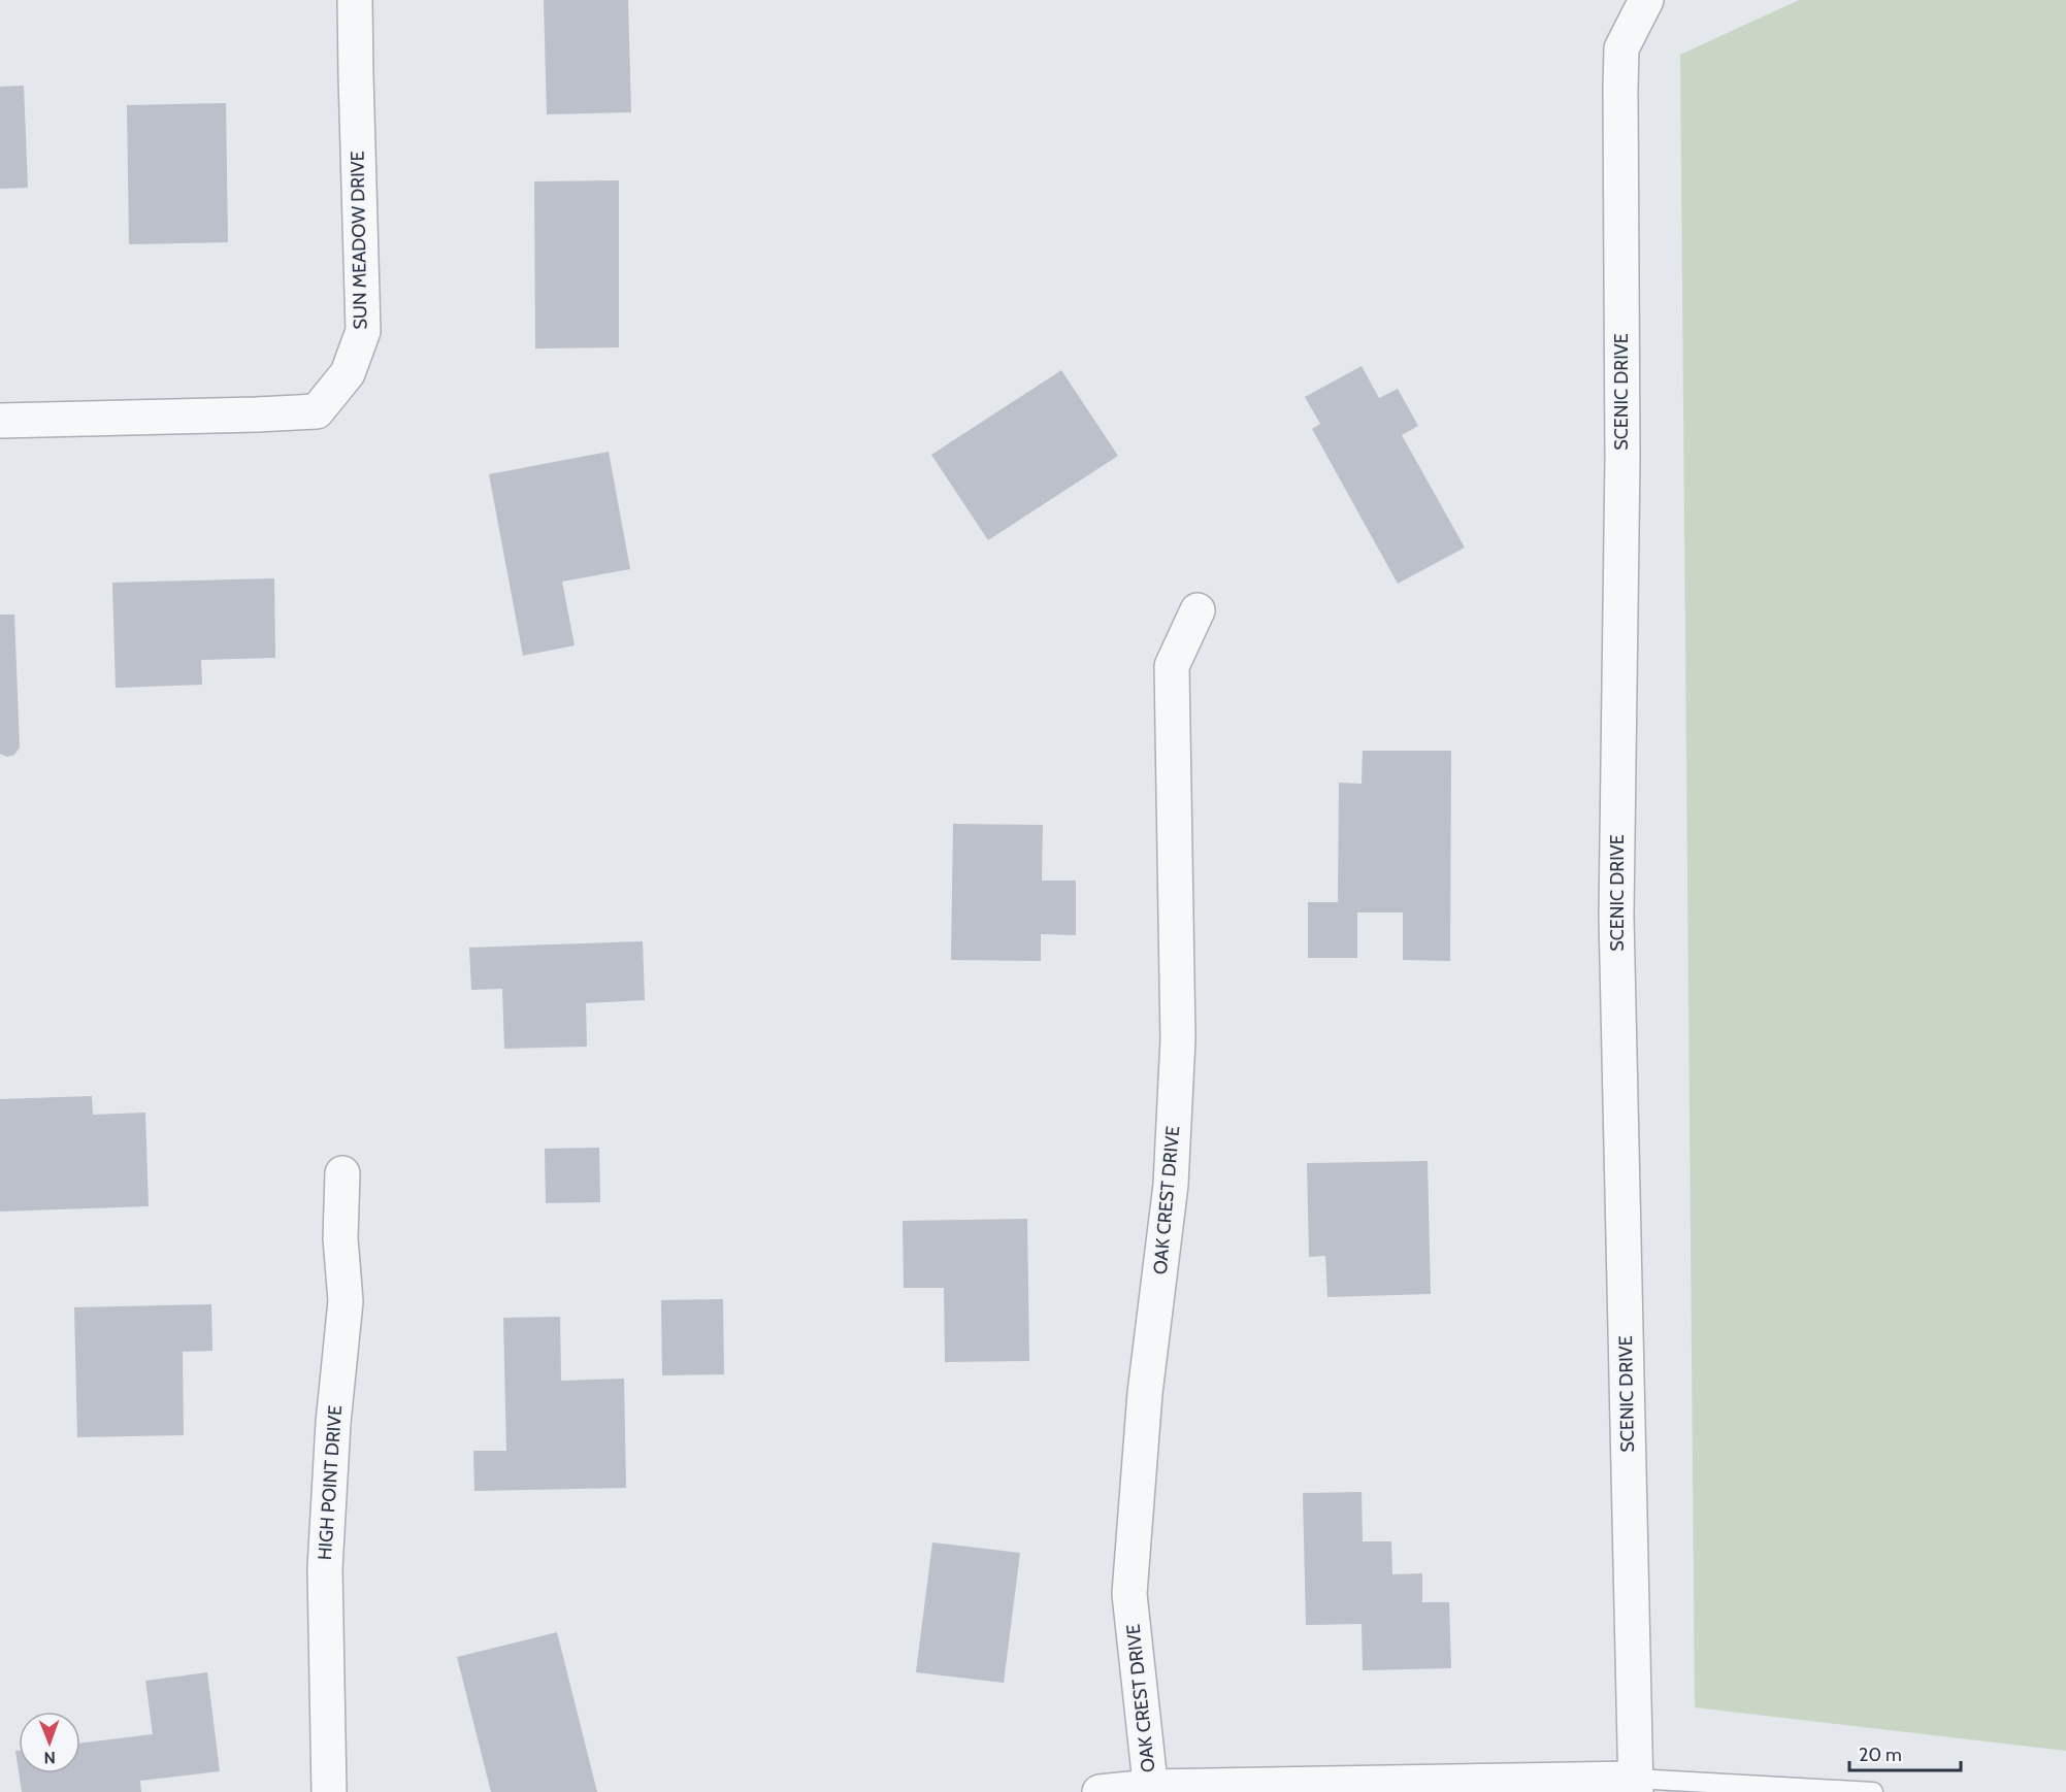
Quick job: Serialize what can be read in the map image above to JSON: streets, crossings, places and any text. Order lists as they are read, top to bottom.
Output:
{
  "streets": {
    "street": [
      "SUN MEADOW DRIVE",
      "SCENIC DRIVE",
      "OAK CREST DRIVE",
      "HIGH POINT DRIVE"
    ]
  },
  "scale_bar": "20 m",
  "north": "bottom"
}
